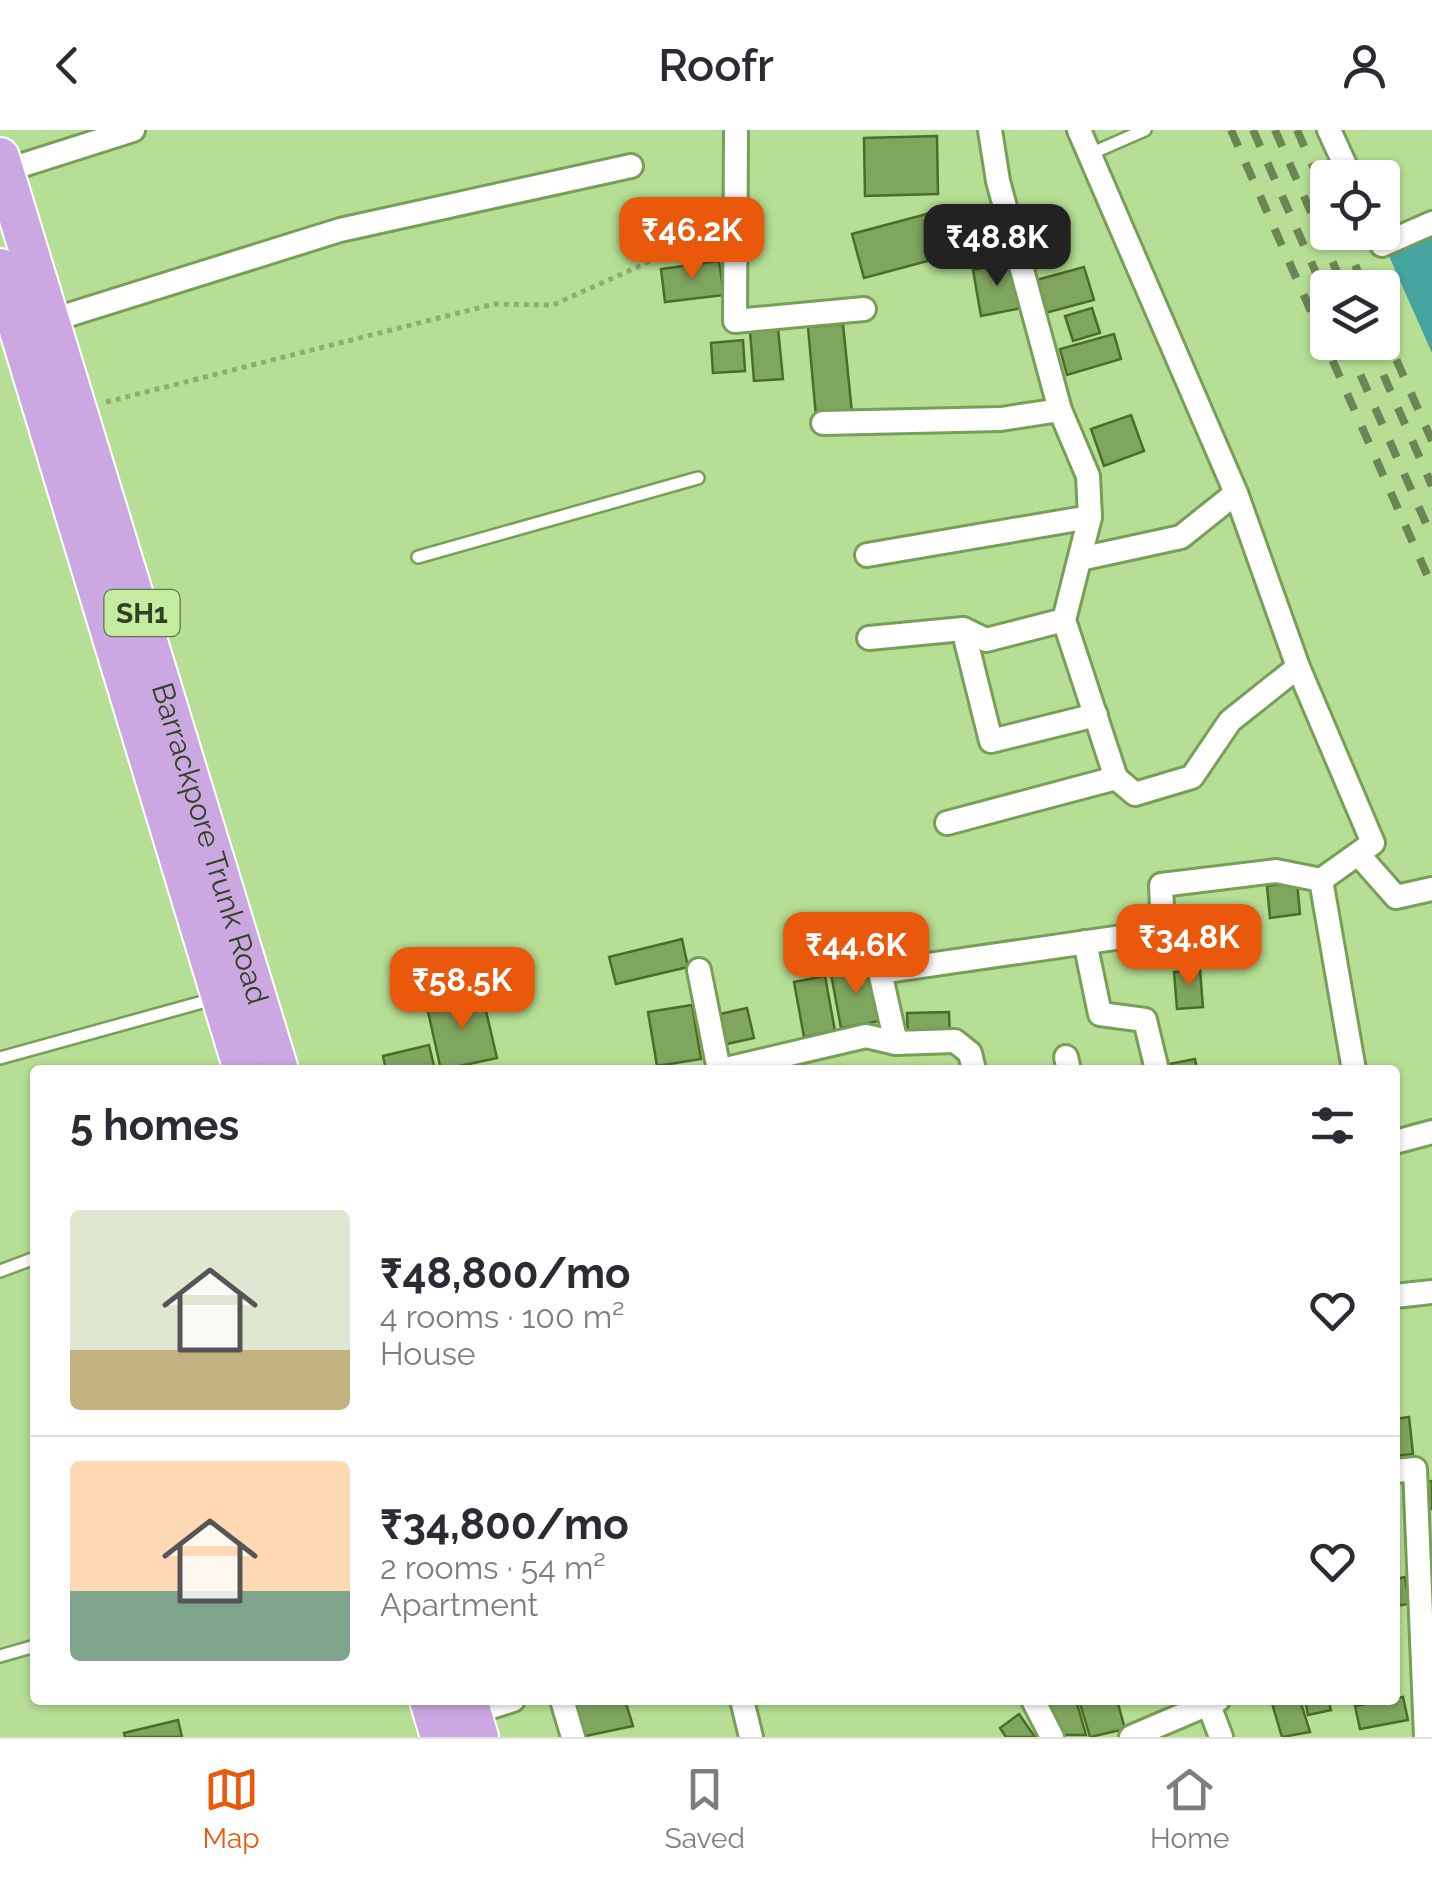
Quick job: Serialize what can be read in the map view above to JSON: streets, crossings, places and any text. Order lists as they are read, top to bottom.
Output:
{
  "streets": {
    "main road": ["SH1", "Barrackpore Trunk Road"]
  },
  "page": {
    "header": "Roofr",
    "price": [
      "₹46.2K",
      "₹48.8K",
      "₹34.8K",
      "₹44.6K",
      "₹58.5K"
    ],
    "heading": "5 homes",
    "list": [
      {
        "name": "₹48,800/mo",
        "note": "4 rooms · 100 m² · House"
      },
      {
        "name": "₹34,800/mo",
        "note": "2 rooms · 54 m² · Apartment"
      }
    ],
    "tabs": ["Map", "Saved", "Home"]
  }
}
